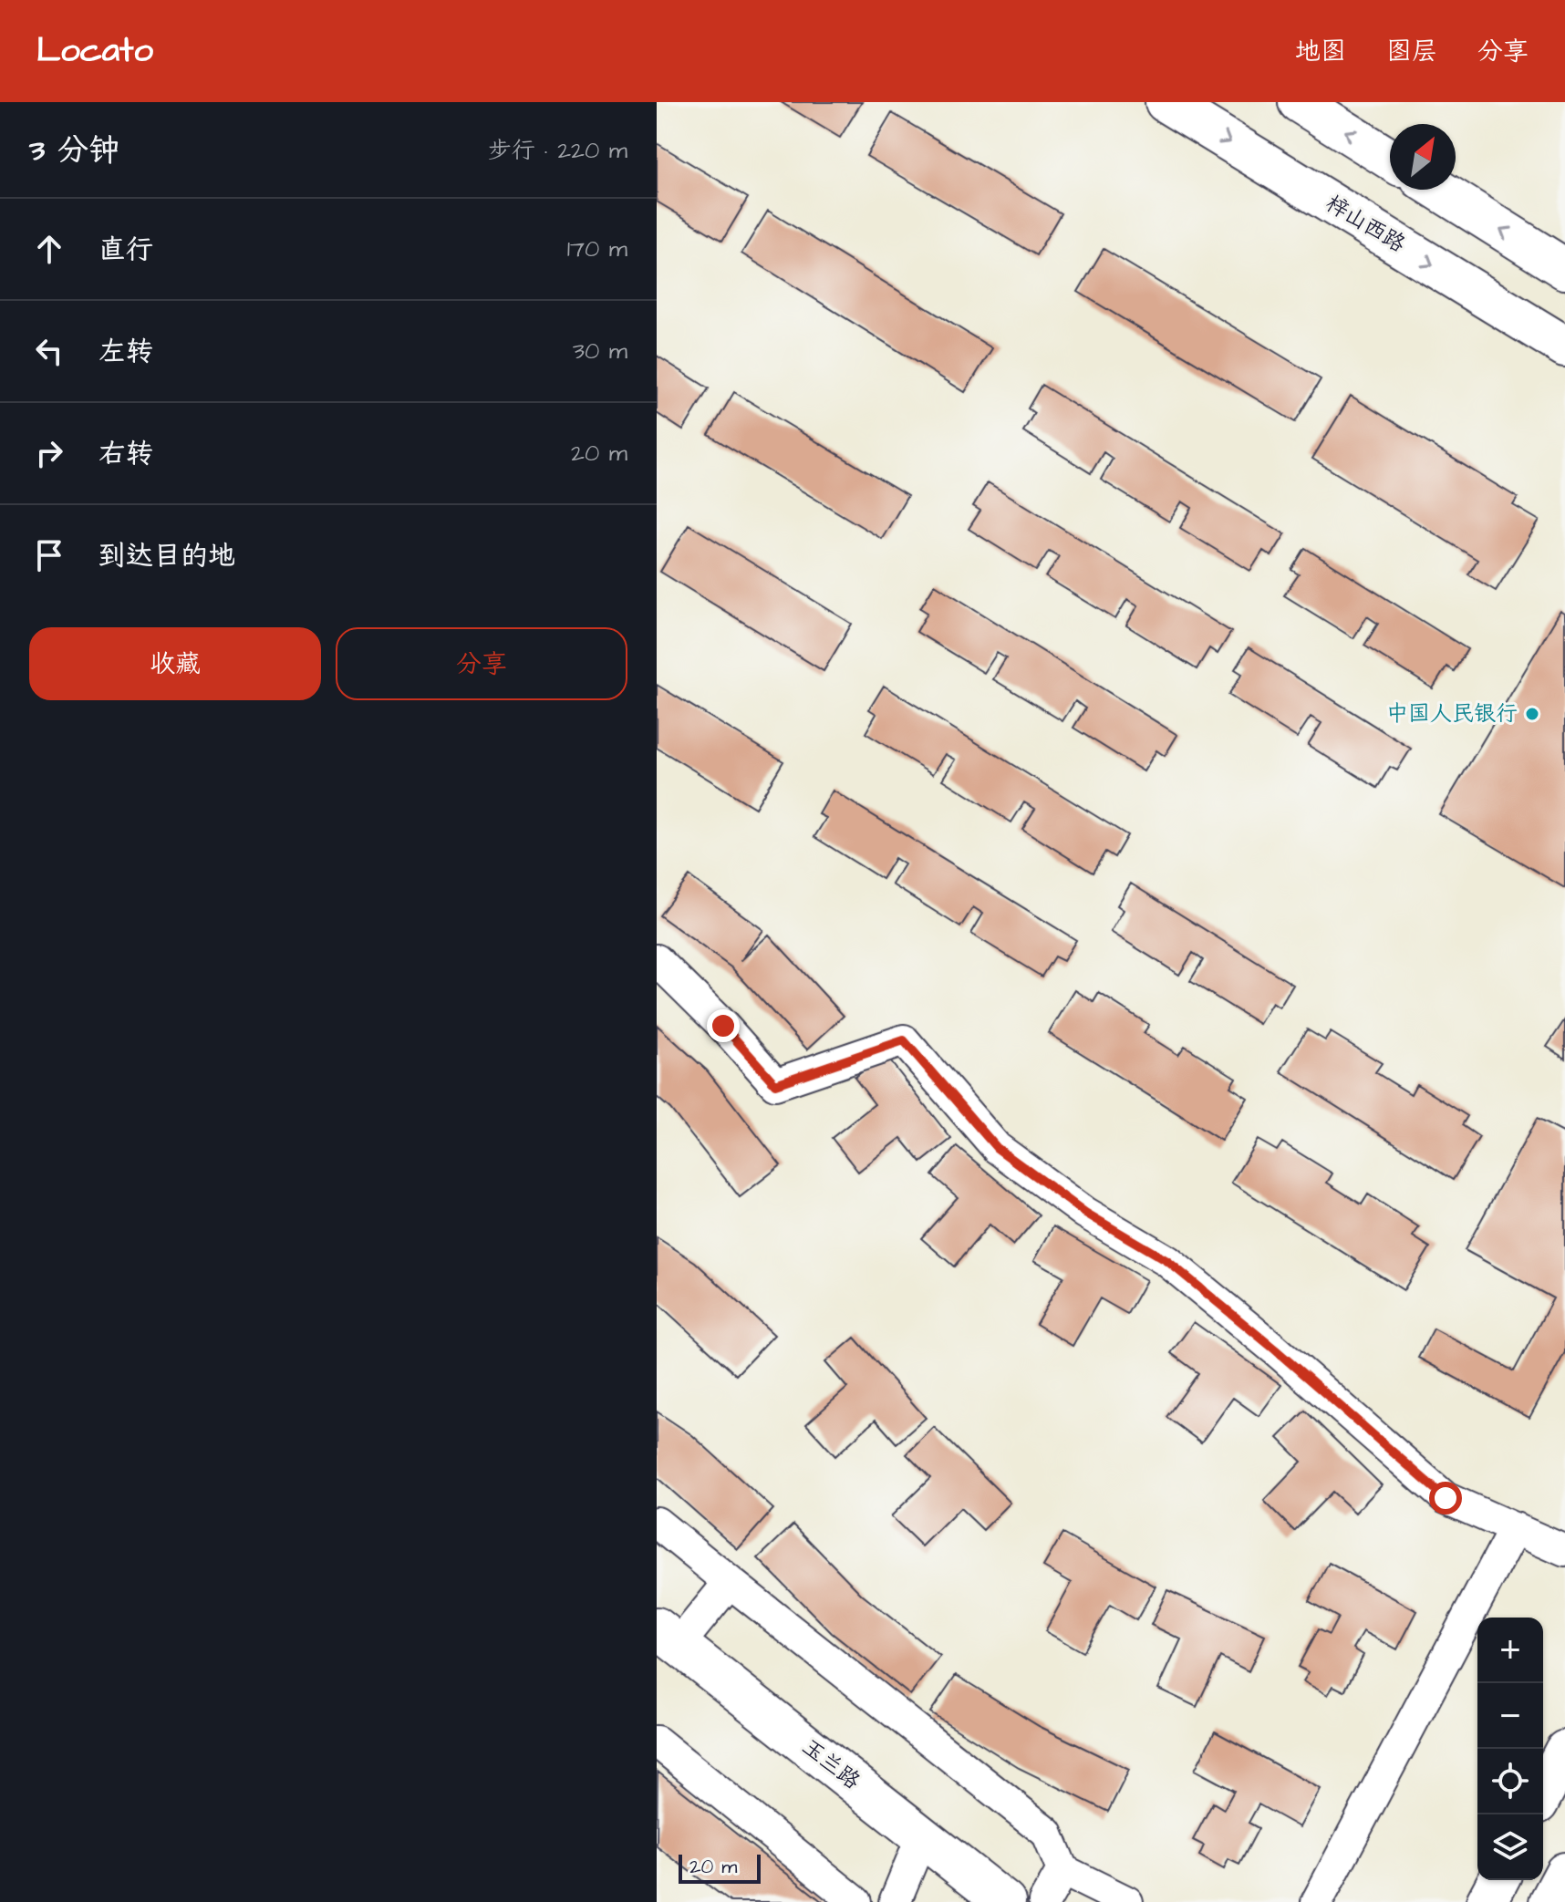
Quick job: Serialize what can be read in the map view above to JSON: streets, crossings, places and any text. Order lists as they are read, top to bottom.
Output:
{
  "streets": {
    "street": ["梓山西路", "玉兰路"]
  },
  "places": ["中国人民银行"],
  "scale_bar": "20 m",
  "north": "top right",
  "page": {
    "header": "Locato",
    "nav": ["地图", "图层", "分享"],
    "heading": ["3 分钟", "步行 · 220 m"],
    "list": [
      ["直行", "170 m"],
      ["左转", "30 m"],
      ["右转", "20 m"],
      "到达目的地"
    ],
    "buttons": ["收藏", "分享"],
    "map_buttons": ["+", "−"],
    "scale": "20 m"
  }
}
